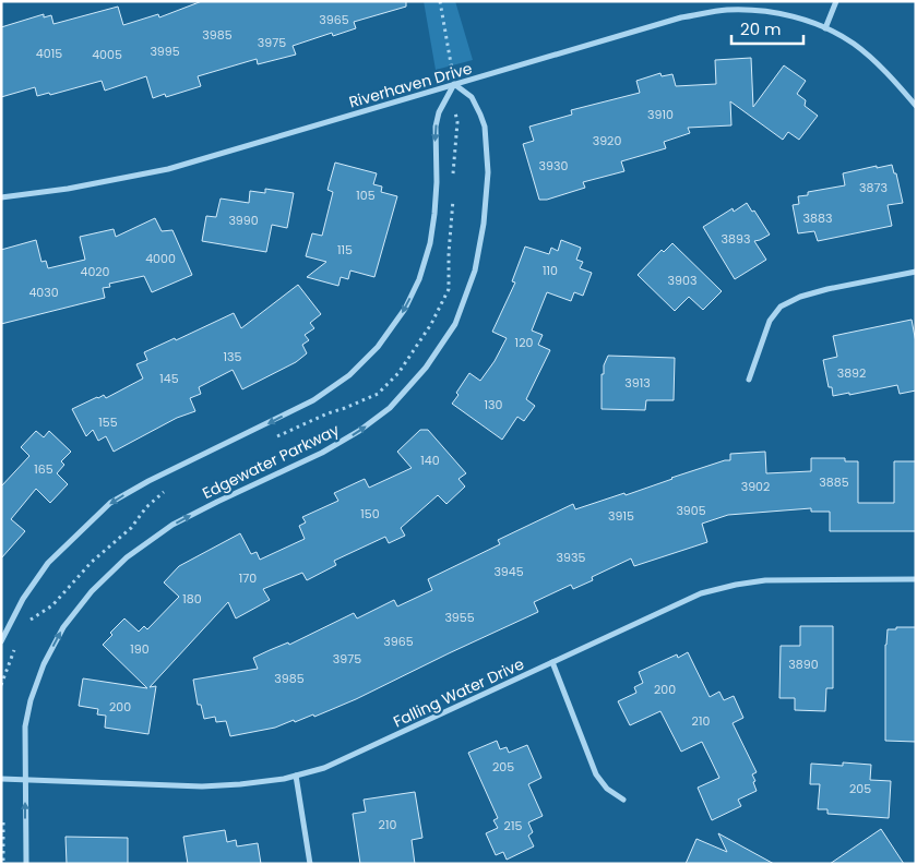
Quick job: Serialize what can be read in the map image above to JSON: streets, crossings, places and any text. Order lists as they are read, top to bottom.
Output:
{
  "streets": {
    "street": ["Riverhaven Drive", "Edgewater Parkway", "Falling Water Drive"]
  },
  "crossings": [
    ["Riverhaven Drive", "Edgewater Parkway"],
    ["Edgewater Parkway", "Falling Water Drive"]
  ],
  "one_way": ["Edgewater Parkway"],
  "house_numbers": [
    "3965",
    "3985",
    "3975",
    "3995",
    "4015",
    "4005",
    "3910",
    "3920",
    "3930",
    "3873",
    "105",
    "3883",
    "3990",
    "3893",
    "115",
    "4000",
    "110",
    "4020",
    "3903",
    "4030",
    "120",
    "135",
    "3892",
    "145",
    "3913",
    "130",
    "155",
    "140",
    "165",
    "3885",
    "3902",
    "3905",
    "150",
    "3915",
    "3935",
    "3945",
    "170",
    "180",
    "3955",
    "3965",
    "190",
    "3975",
    "3890",
    "3985",
    "200",
    "200",
    "210",
    "205",
    "205",
    "210",
    "215"
  ],
  "scale_bar": "20 m"
}
